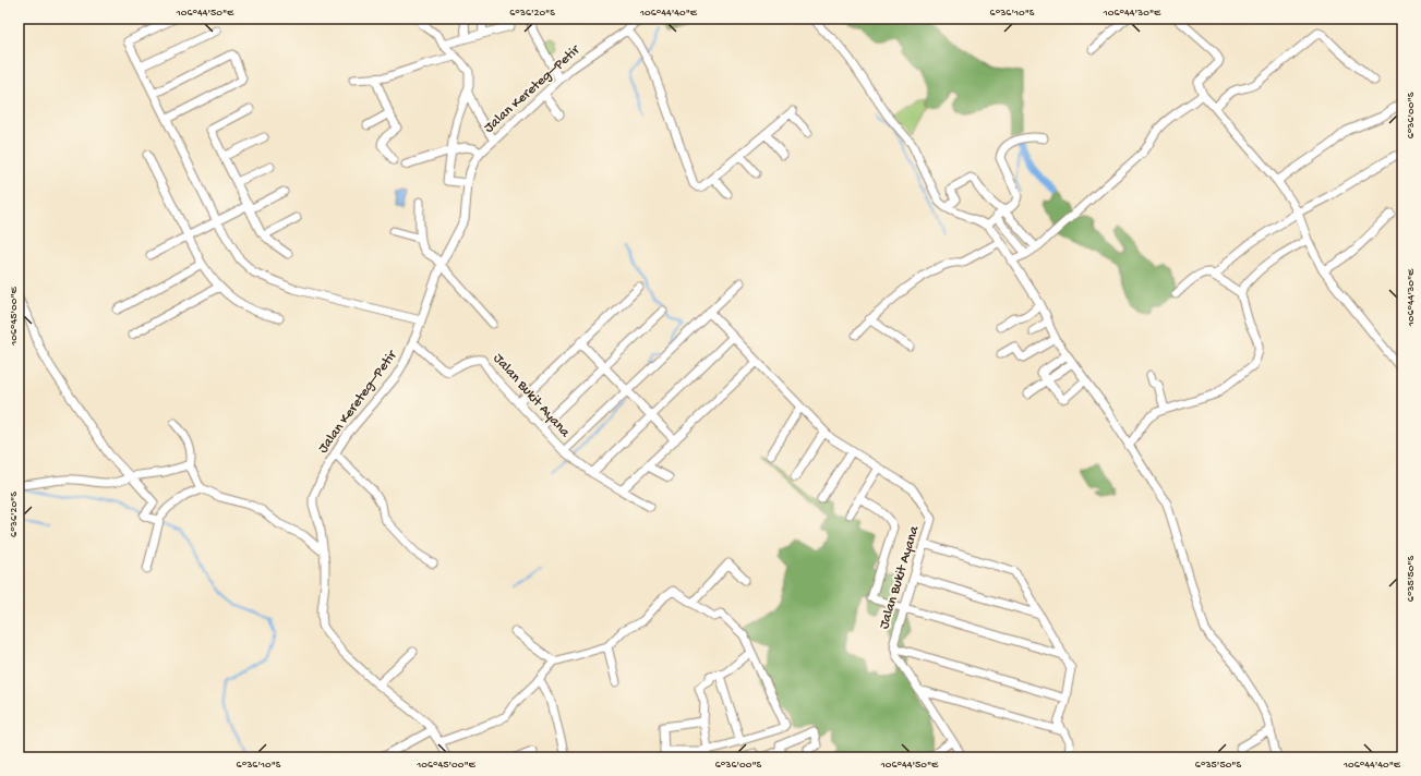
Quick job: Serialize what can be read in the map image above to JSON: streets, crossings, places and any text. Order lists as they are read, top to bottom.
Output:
{
  "streets": {
    "street": ["Jalan Kereteg–Petir", "Jalan Bukit Ayana"]
  },
  "crossings": [
    ["Jalan Kereteg–Petir", "Jalan Bukit Ayana"]
  ],
  "coordinates": [
    "106°44'50\"E",
    "6°36'20\"S",
    "106°44'40\"E",
    "6°36'10\"S",
    "106°44'30\"E",
    "6°36'00\"S",
    "106°45'00\"E",
    "6°35'50\"S"
  ]
}
